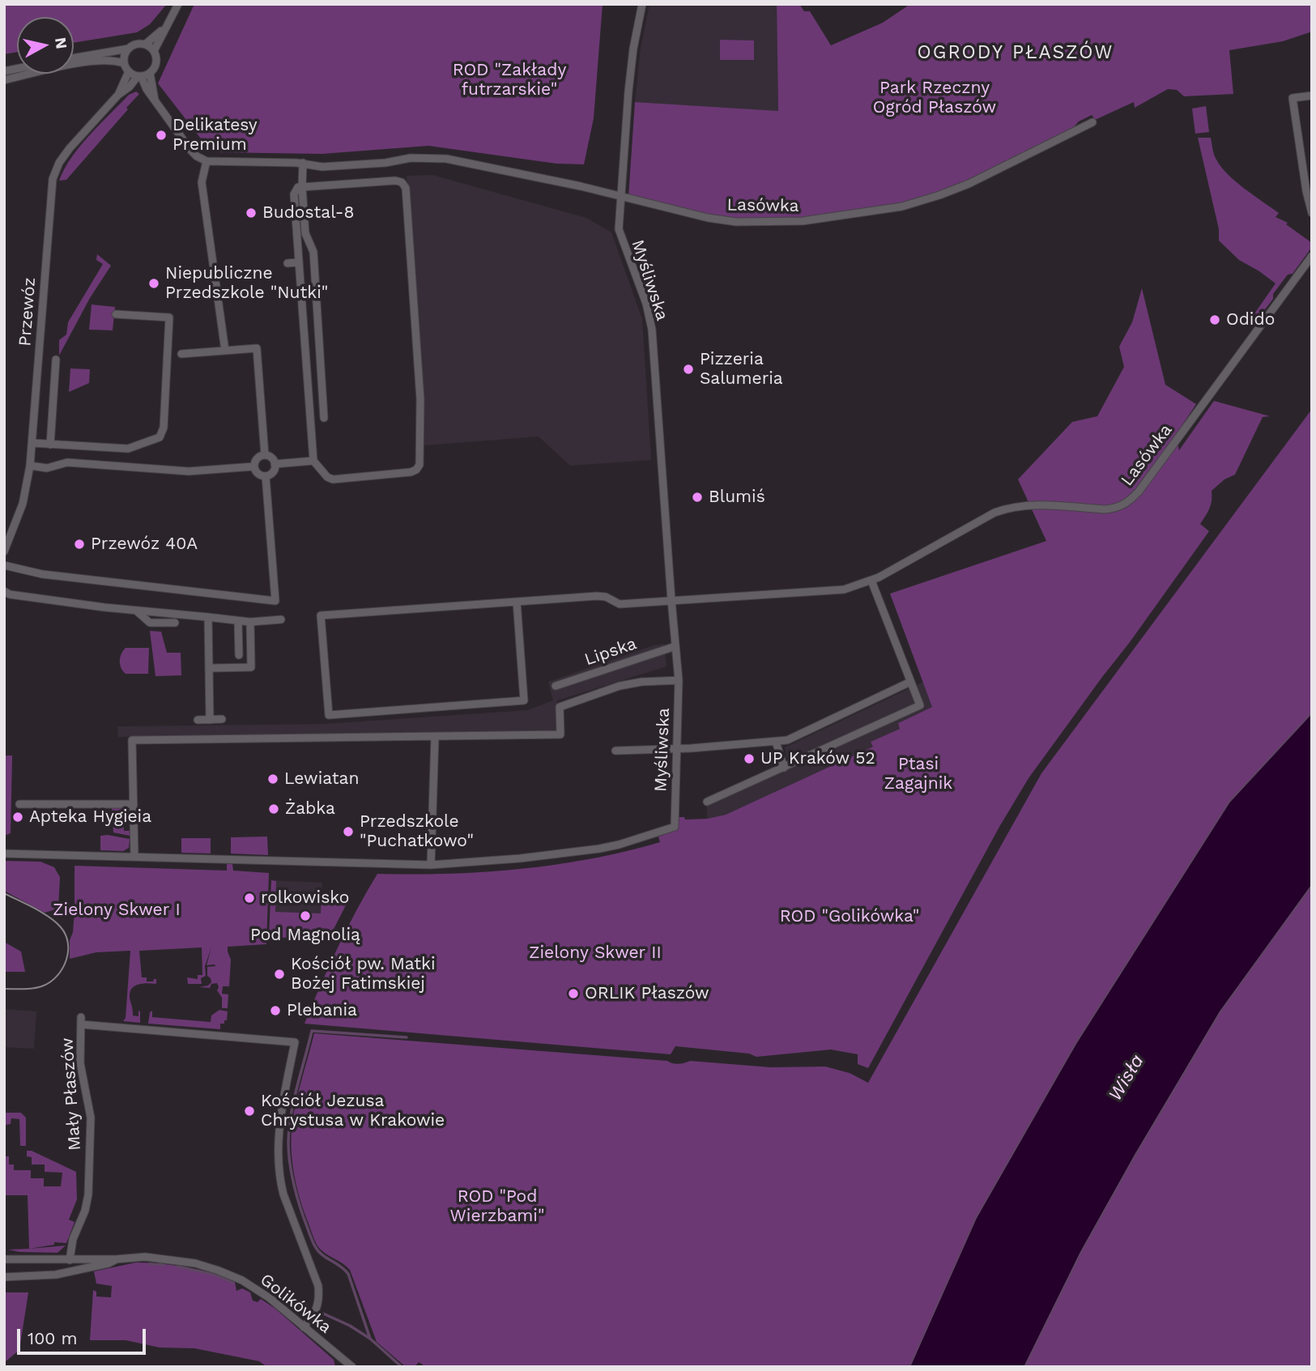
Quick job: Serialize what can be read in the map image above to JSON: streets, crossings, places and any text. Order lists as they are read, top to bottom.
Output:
{
  "streets": {
    "street": [
      "Lasówka",
      "Myśliwska",
      "Przewóz",
      "Lipska",
      "Mały Płaszów",
      "Golikówka"
    ]
  },
  "crossings": [
    ["Lasówka", "Myśliwska"],
    ["Myśliwska", "Lipska"],
    ["Mały Płaszów", "Golikówka"]
  ],
  "districts": ["OGRODY PŁASZÓW"],
  "water": ["Wisła"],
  "parks": [
    "ROD \"Zakłady futrzarskie\"",
    "Park Rzeczny Ogród Płaszów",
    "Ptasi Zagajnik",
    "Zielony Skwer I",
    "ROD \"Golikówka\"",
    "Zielony Skwer II",
    "ROD \"Pod Wierzbami\""
  ],
  "places": [
    "Delikatesy Premium",
    "Budostal-8",
    "Niepubliczne Przedszkole \"Nutki\"",
    "Odido",
    "Pizzeria Salumeria",
    "Blumiś",
    "Przewóz 40A",
    "UP Kraków 52",
    "Lewiatan",
    "Żabka",
    "Apteka Hygieia",
    "Przedszkole \"Puchatkowo\"",
    "rolkowisko",
    "Pod Magnolią",
    "Kościół pw. Matki Bożej Fatimskiej",
    "ORLIK Płaszów",
    "Plebania",
    "Kościół Jezusa Chrystusa w Krakowie"
  ],
  "scale_bar": "100 m",
  "north": "right"
}
